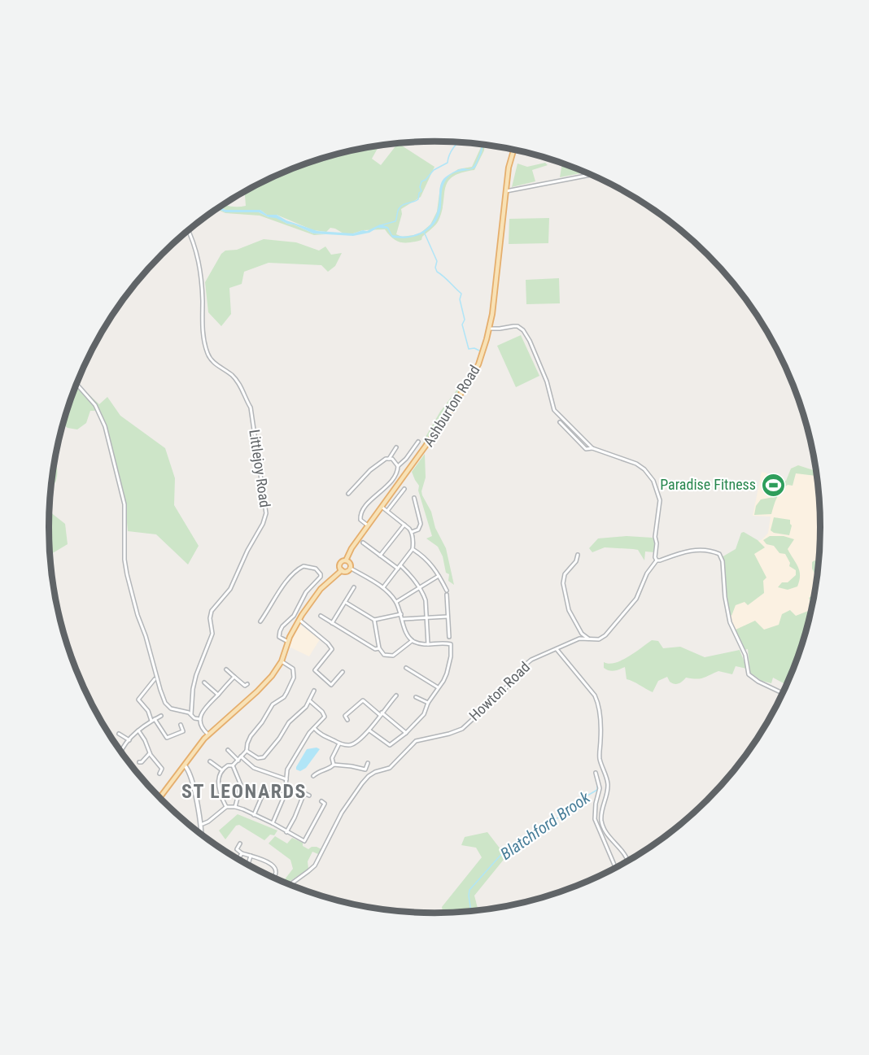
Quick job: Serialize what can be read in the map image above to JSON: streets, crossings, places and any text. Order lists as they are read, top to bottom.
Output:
{
  "streets": {
    "main road": ["Ashburton Road"],
    "street": ["Littlejoy Road", "Howton Road"]
  },
  "districts": ["ST LEONARDS"],
  "water": ["Blatchford Brook"],
  "places": {
    "sports": ["Paradise Fitness"]
  }
}
